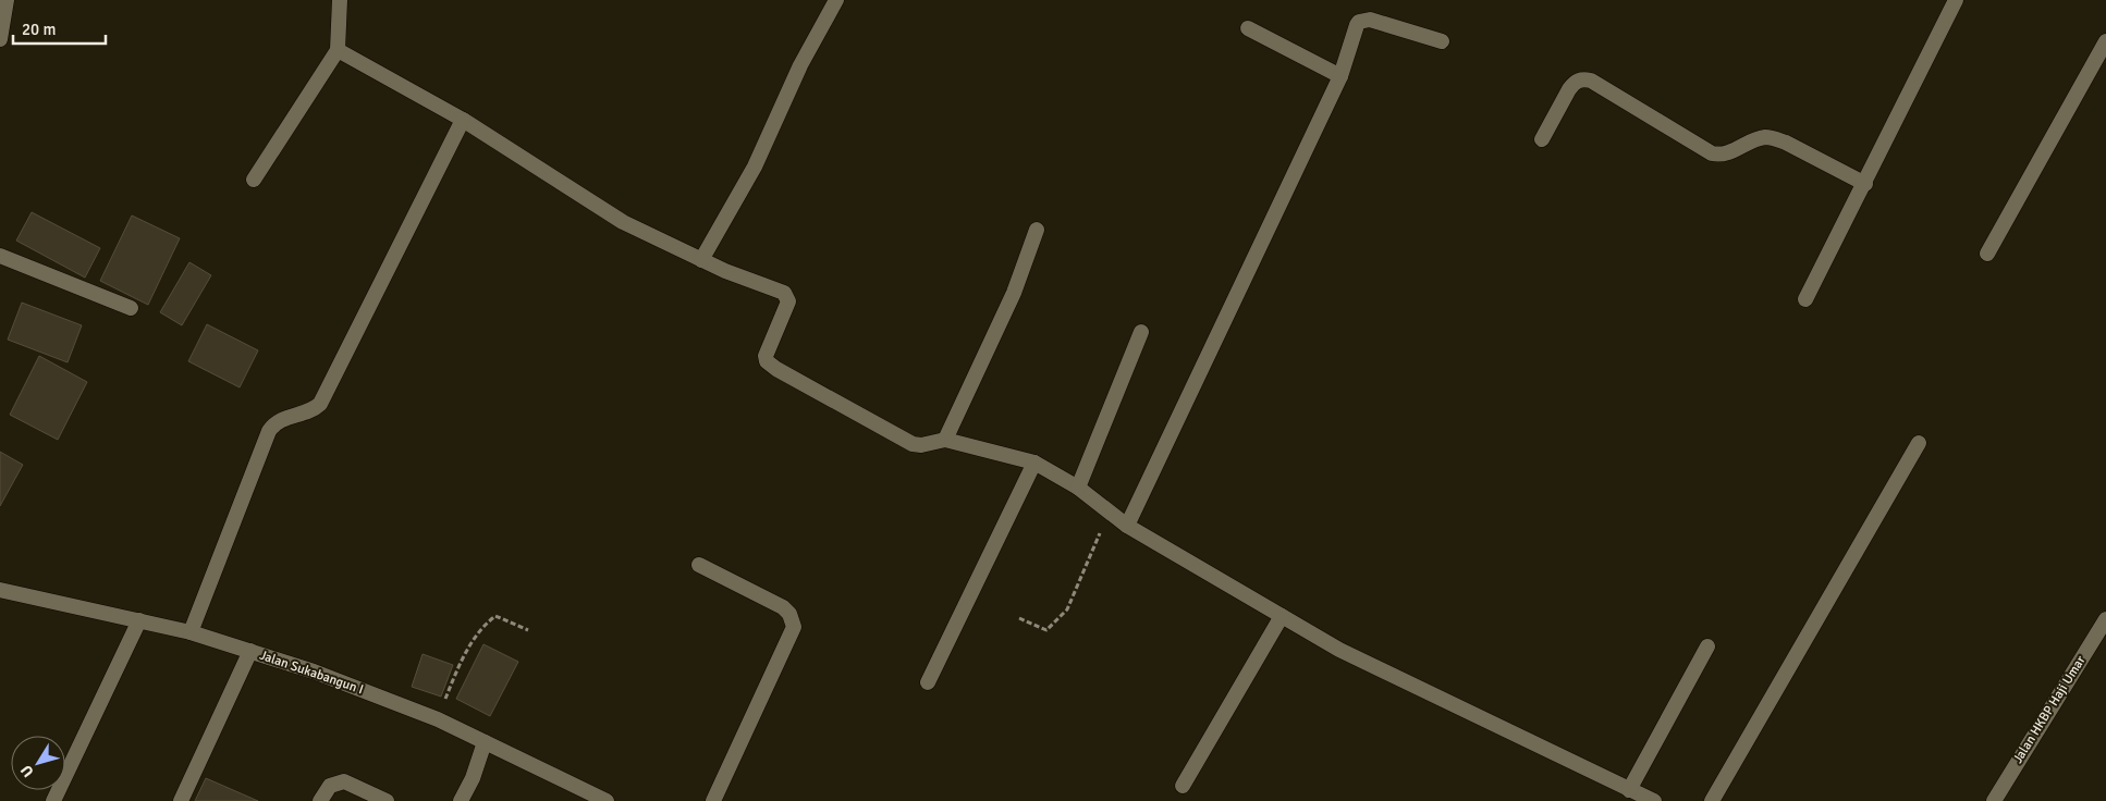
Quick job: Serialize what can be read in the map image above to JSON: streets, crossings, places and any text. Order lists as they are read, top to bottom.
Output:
{
  "streets": {
    "street": ["Jalan Sukabangun I", "Jalan HKBP Haji Umar"]
  },
  "scale_bar": "20 m",
  "north": "bottom left"
}
